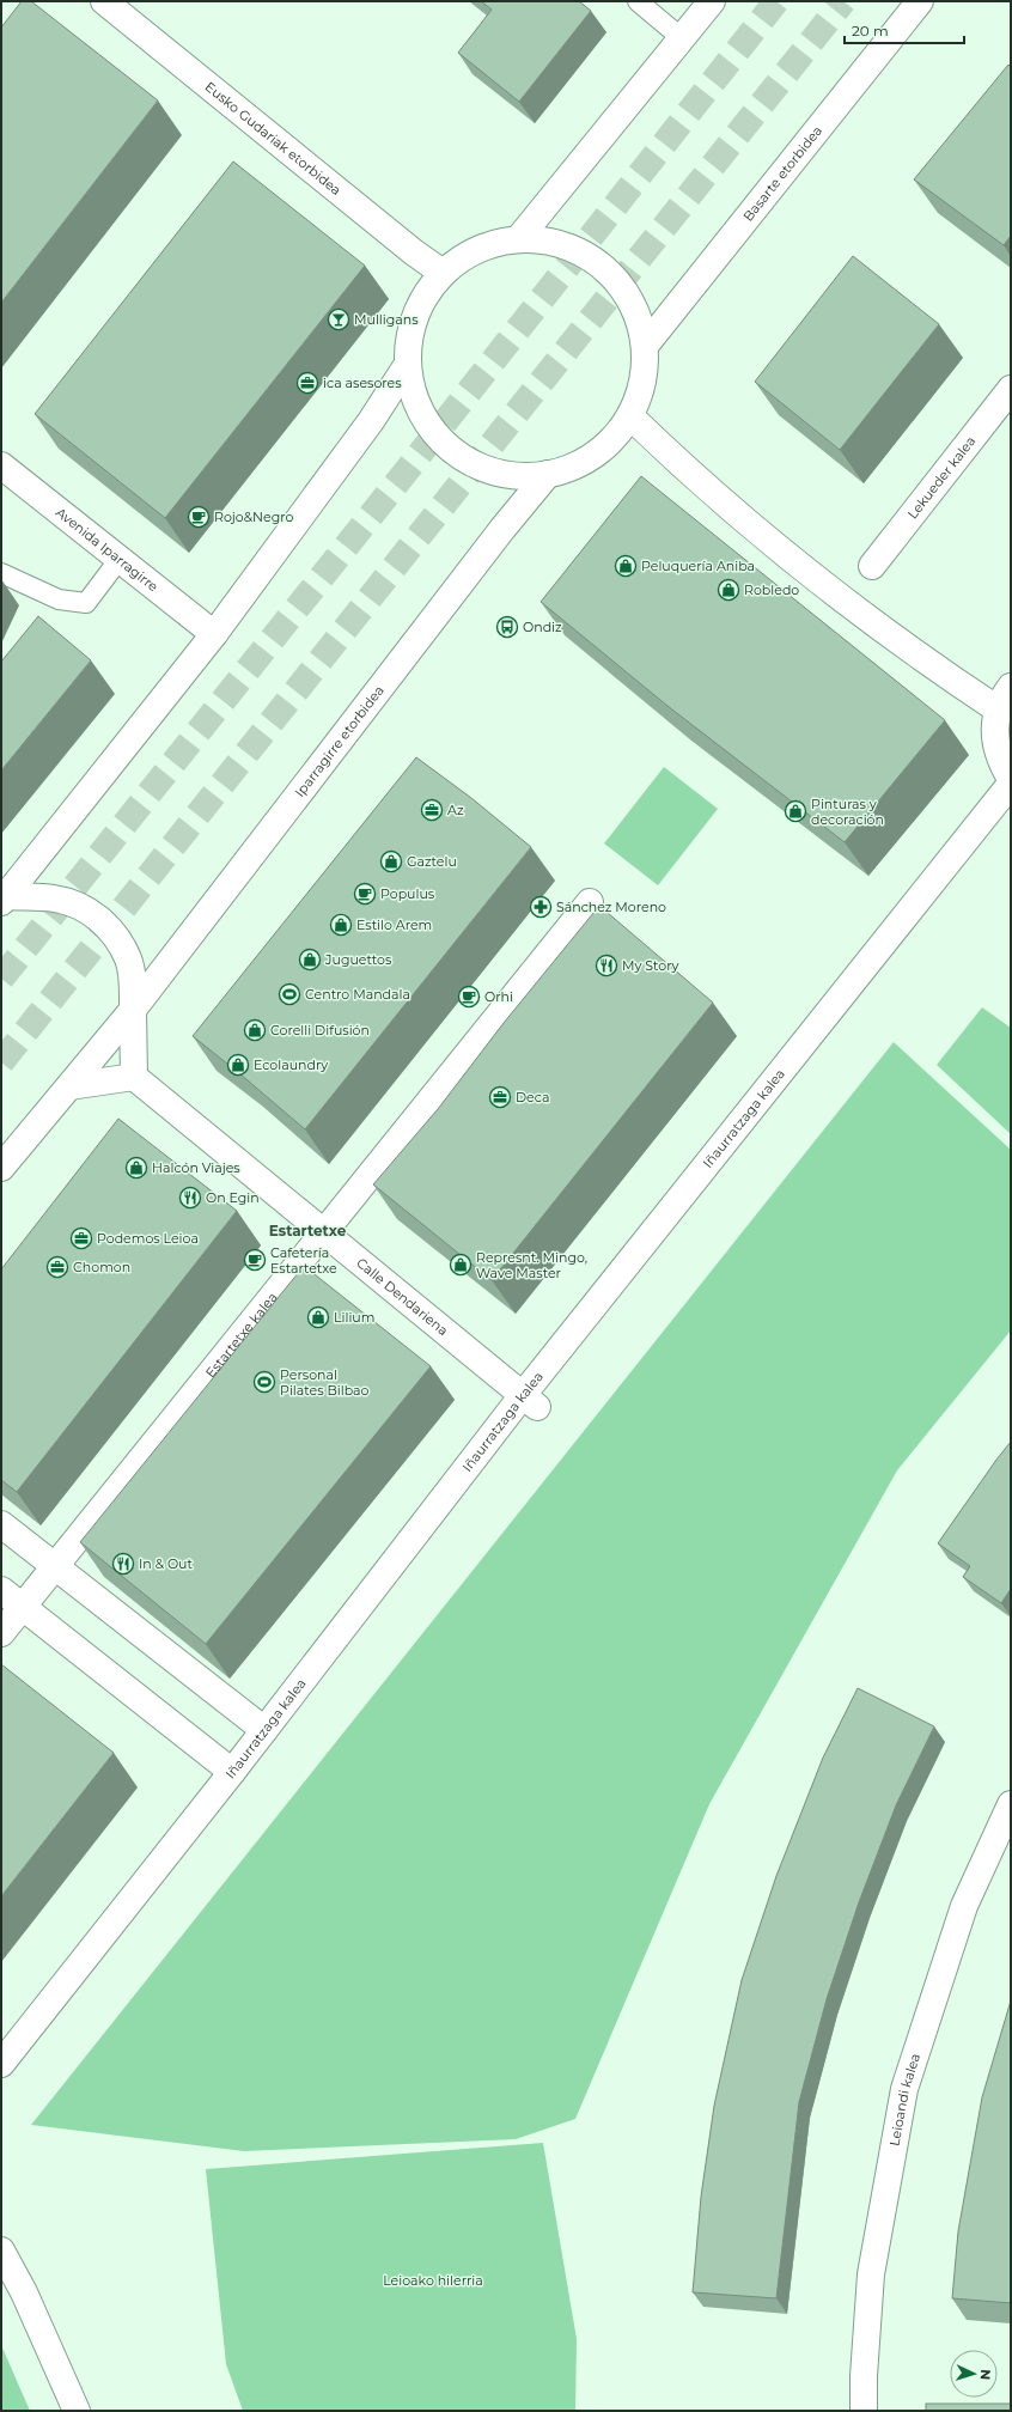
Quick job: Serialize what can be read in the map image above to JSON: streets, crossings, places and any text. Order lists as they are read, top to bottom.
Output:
{
  "streets": {
    "street": [
      "Eusko Gudariak etorbidea",
      "Basarte etorbidea",
      "Lekueder kalea",
      "Avenida Iparragirre",
      "Iparragirre etorbidea",
      "Iñaurratzaga kalea",
      "Calle Dendariena",
      "Estartetxe kalea",
      "Leioandi kalea"
    ]
  },
  "crossings": [
    ["Iñaurratzaga kalea", "Calle Dendariena"],
    ["Calle Dendariena", "Estartetxe kalea"]
  ],
  "districts": ["Estartetxe"],
  "parks": ["Leioako hilerria"],
  "places": {
    "bar": ["Mulligans"],
    "office": [
      "ica asesores",
      "Az",
      "Deca",
      "Podemos Leioa",
      "Chomon"
    ],
    "cafe": [
      "Rojo&Negro",
      "Populus",
      "Orhi",
      "Cafetería Estartetxe"
    ],
    "shop": [
      "Peluquería Aniba",
      "Robledo",
      "Pinturas y decoración",
      "Gaztelu",
      "Estilo Arem",
      "Juguettos",
      "Corelli Difusión",
      "Ecolaundry",
      "Halcón Viajes",
      "Represnt. Mingo, Wave Master",
      "Lilium"
    ],
    "bus stop": ["Ondiz"],
    "pharmacy": ["Sánchez Moreno"],
    "restaurant": ["My Story", "On Egin", "In & Out"],
    "sports": ["Centro Mandala", "Personal Pilates Bilbao"]
  },
  "scale_bar": "20 m",
  "north": "right"
}
